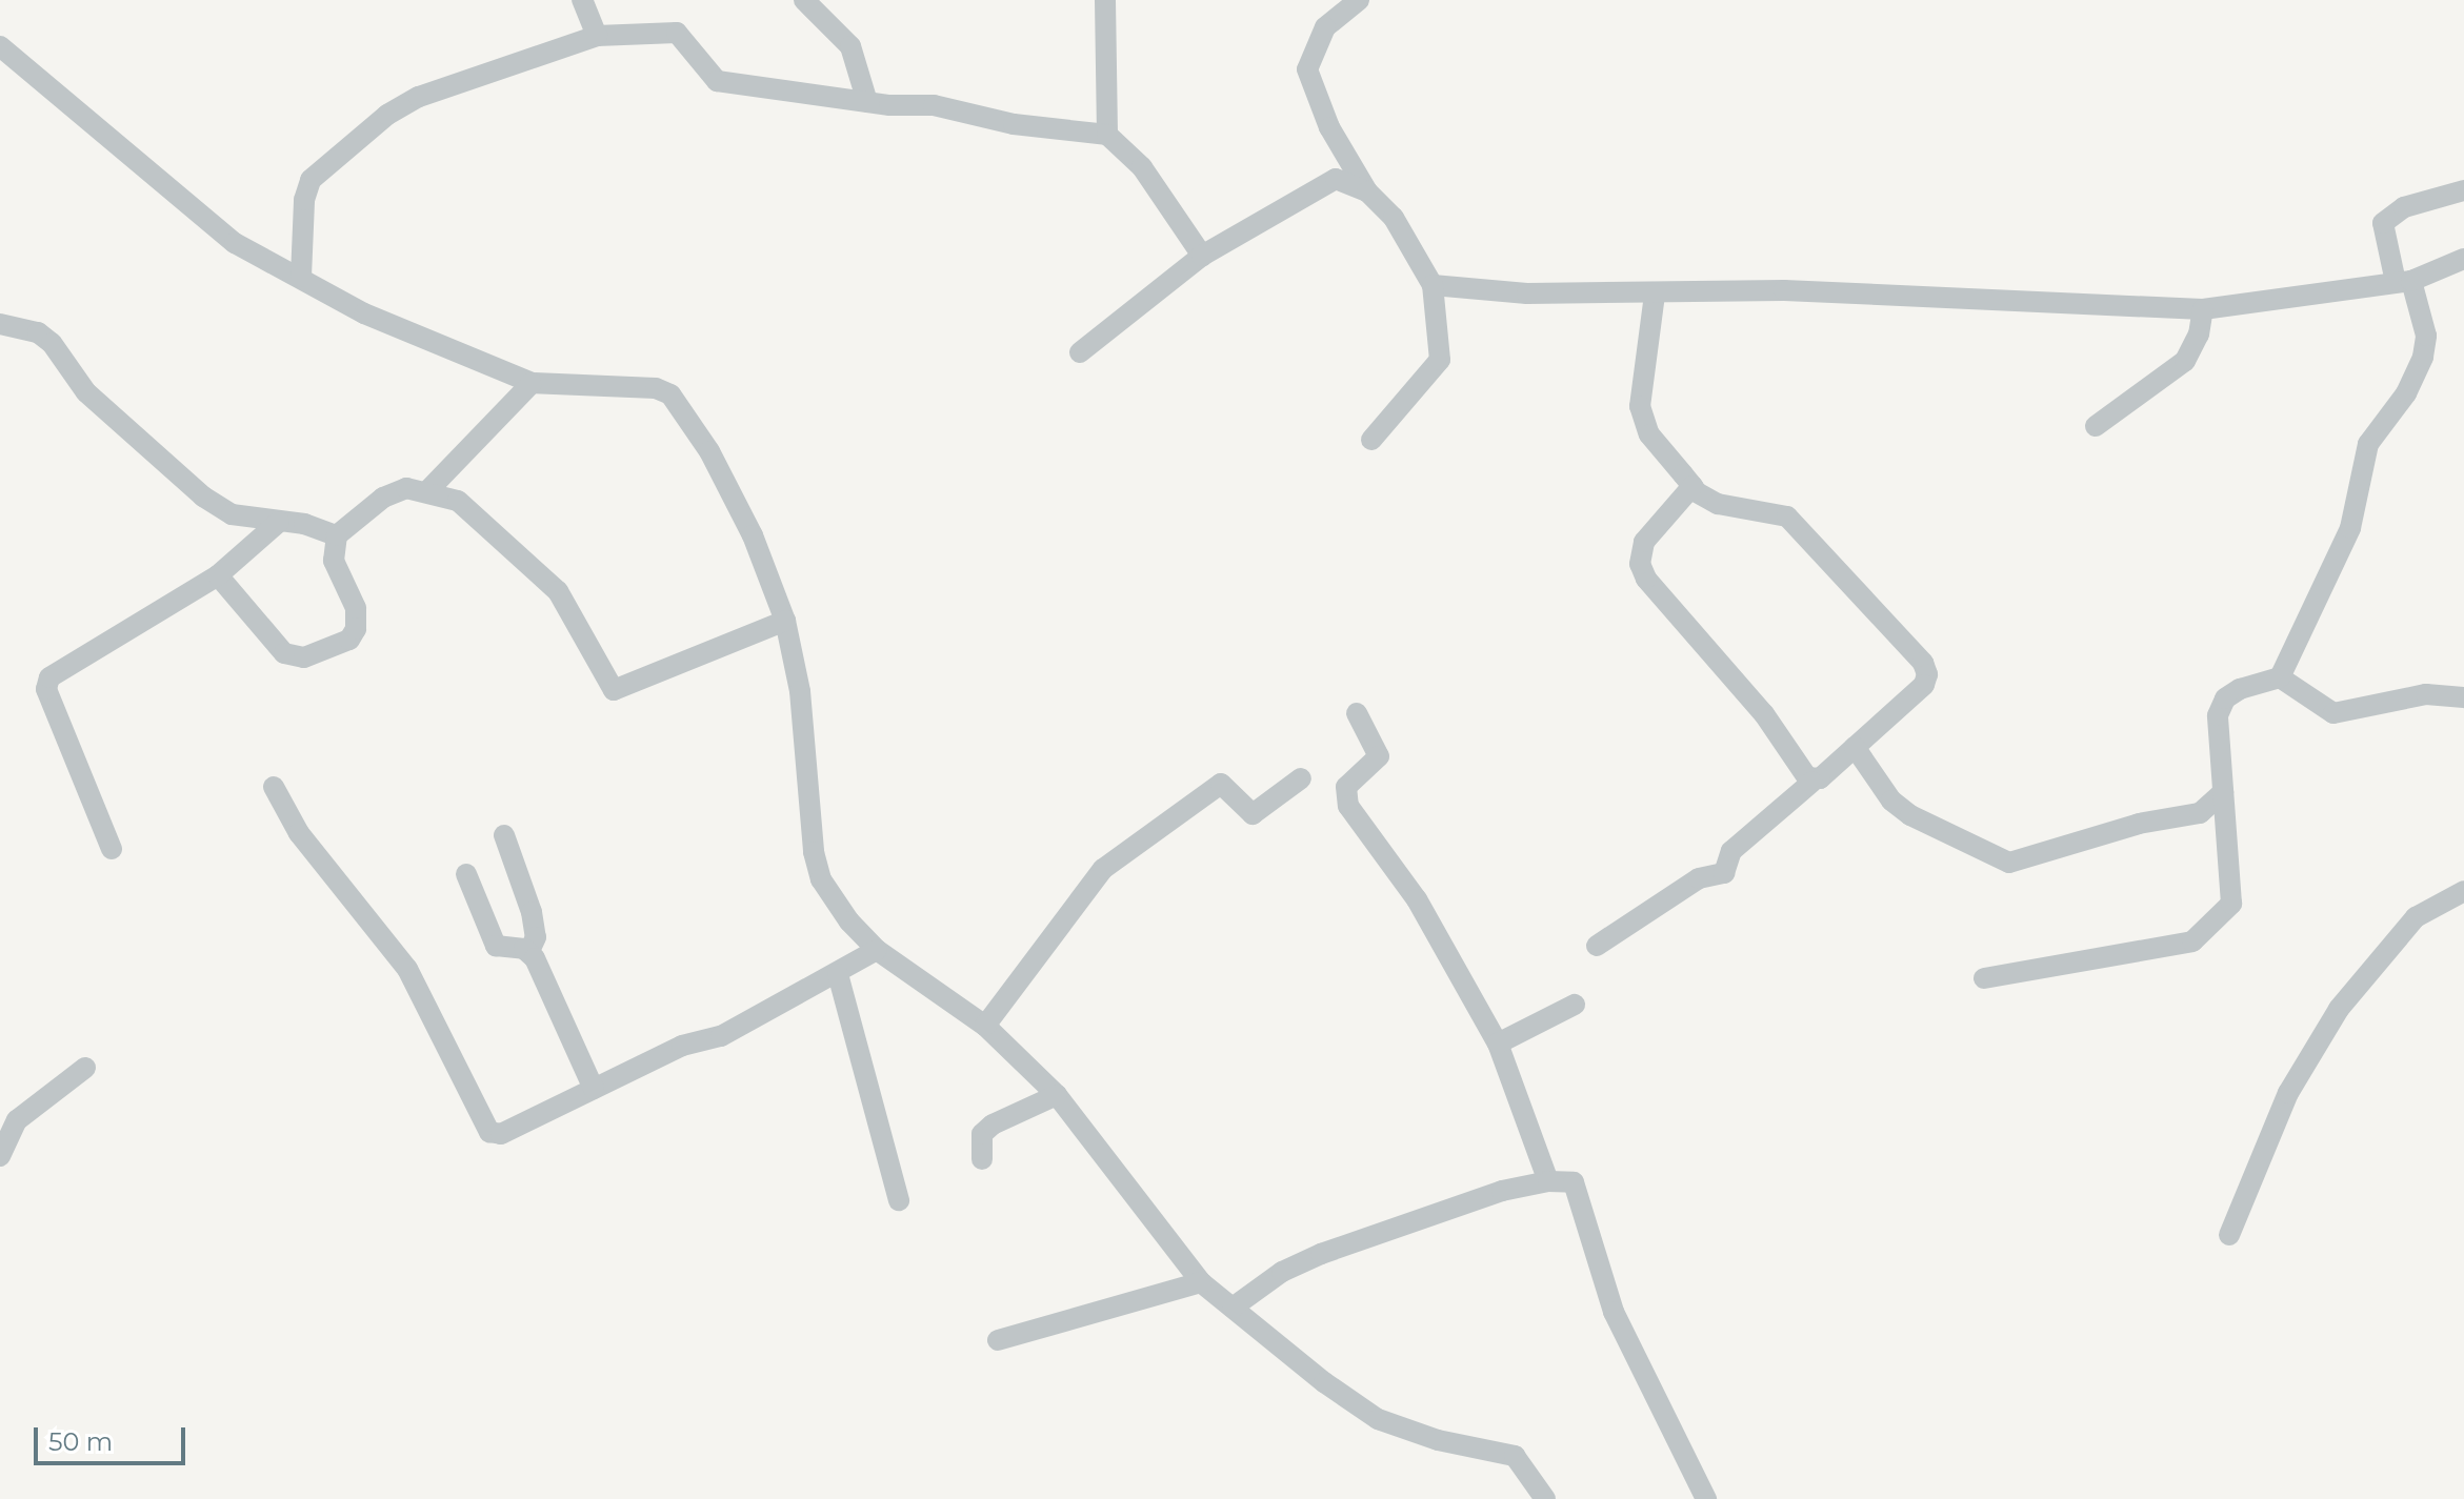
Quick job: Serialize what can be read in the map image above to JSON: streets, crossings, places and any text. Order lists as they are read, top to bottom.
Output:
{
  "scale_bar": "50 m"
}
